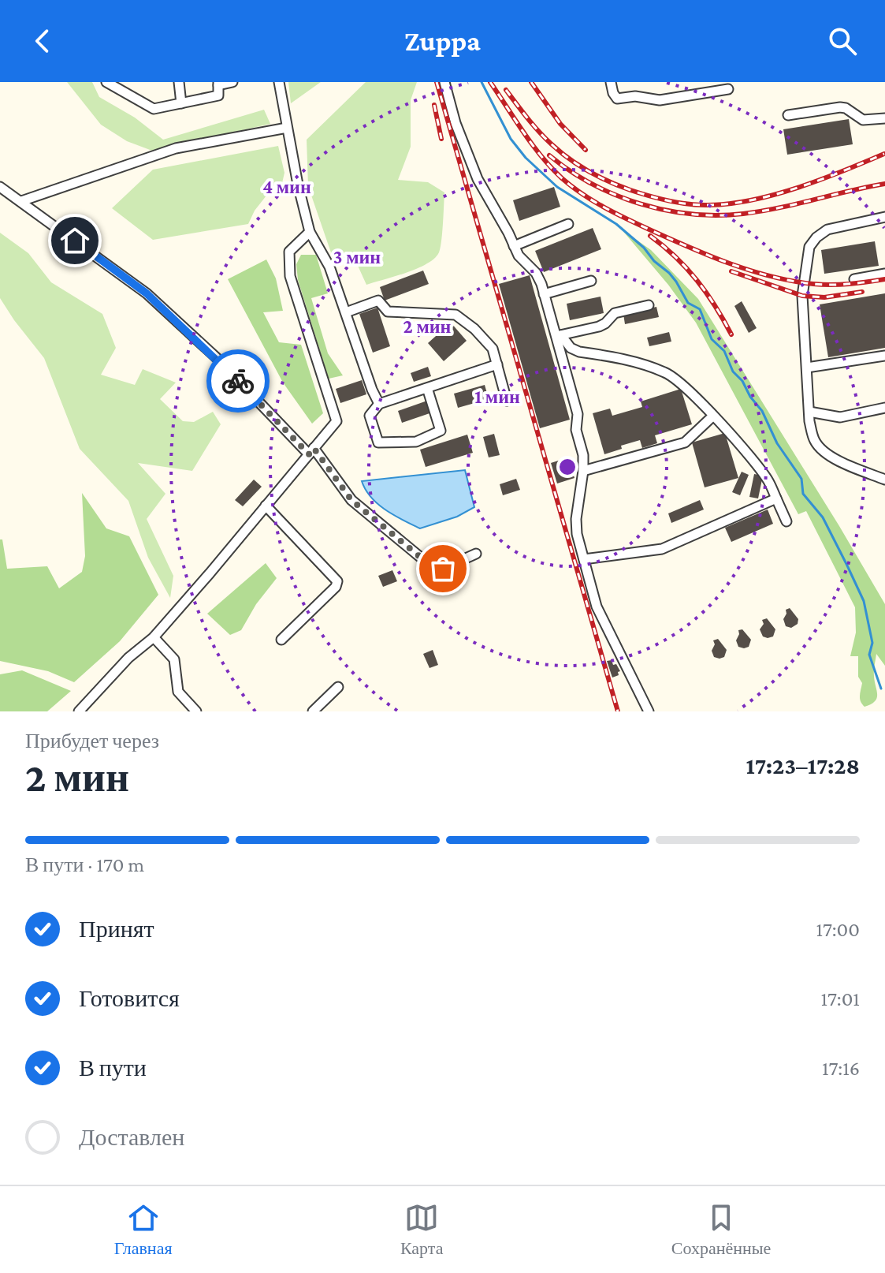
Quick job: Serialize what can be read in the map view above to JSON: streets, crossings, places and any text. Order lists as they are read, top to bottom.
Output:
{
  "page": {
    "header": "Zuppa",
    "heading": ["2 мин", "Прибудет через", "17:23–17:28"],
    "bar": "В пути · 170 m",
    "list": [
      ["Принят", "17:00"],
      ["Готовится", "17:01"],
      ["В пути", "17:16"],
      "Доставлен"
    ],
    "tabs": ["Главная", "Карта", "Сохранённые"]
  },
  "rings": [
    "4 мин",
    "3 мин",
    "2 мин",
    "1 мин"
  ]
}
